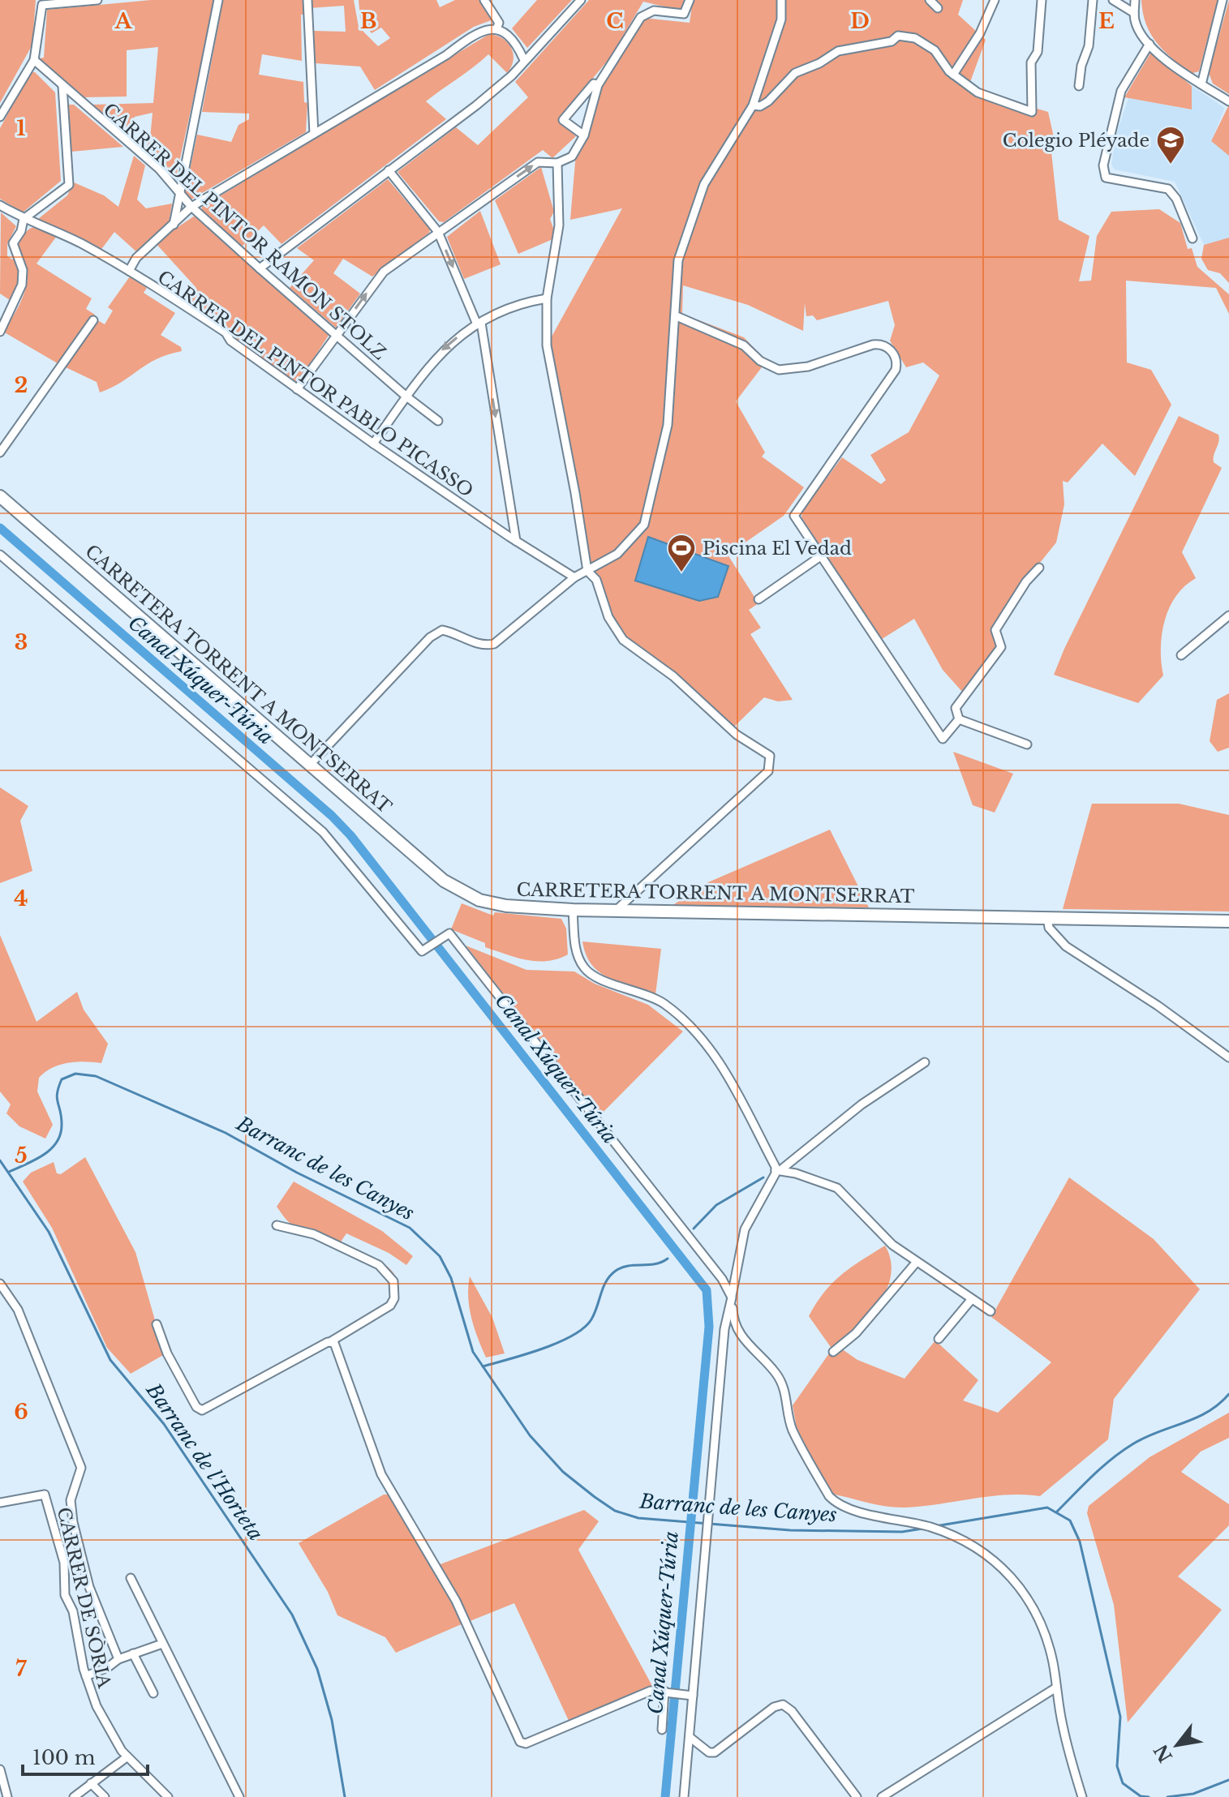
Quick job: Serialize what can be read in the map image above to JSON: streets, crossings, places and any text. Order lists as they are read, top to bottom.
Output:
{
  "streets": {
    "main road": ["CARRETERA TORRENT A MONTSERRAT"],
    "street": ["CARRER DEL PINTOR RAMON STOLZ", "CARRER DEL PINTOR PABLO PICASSO", "CARRER DE SÒRIA"]
  },
  "water": ["Canal Xúquer-Túria", "Barranc de les Canyes", "Barranc de l'Horteta"],
  "places": {
    "school or university": ["Colegio Pléyade"],
    "sports": ["Piscina El Vedad"]
  },
  "scale_bar": "100 m",
  "north": "bottom left",
  "grid": {
    "columns": [
      "A",
      "B",
      "C",
      "D",
      "E"
    ],
    "rows": [
      "1",
      "2",
      "3",
      "4",
      "5",
      "6",
      "7"
    ]
  }
}
